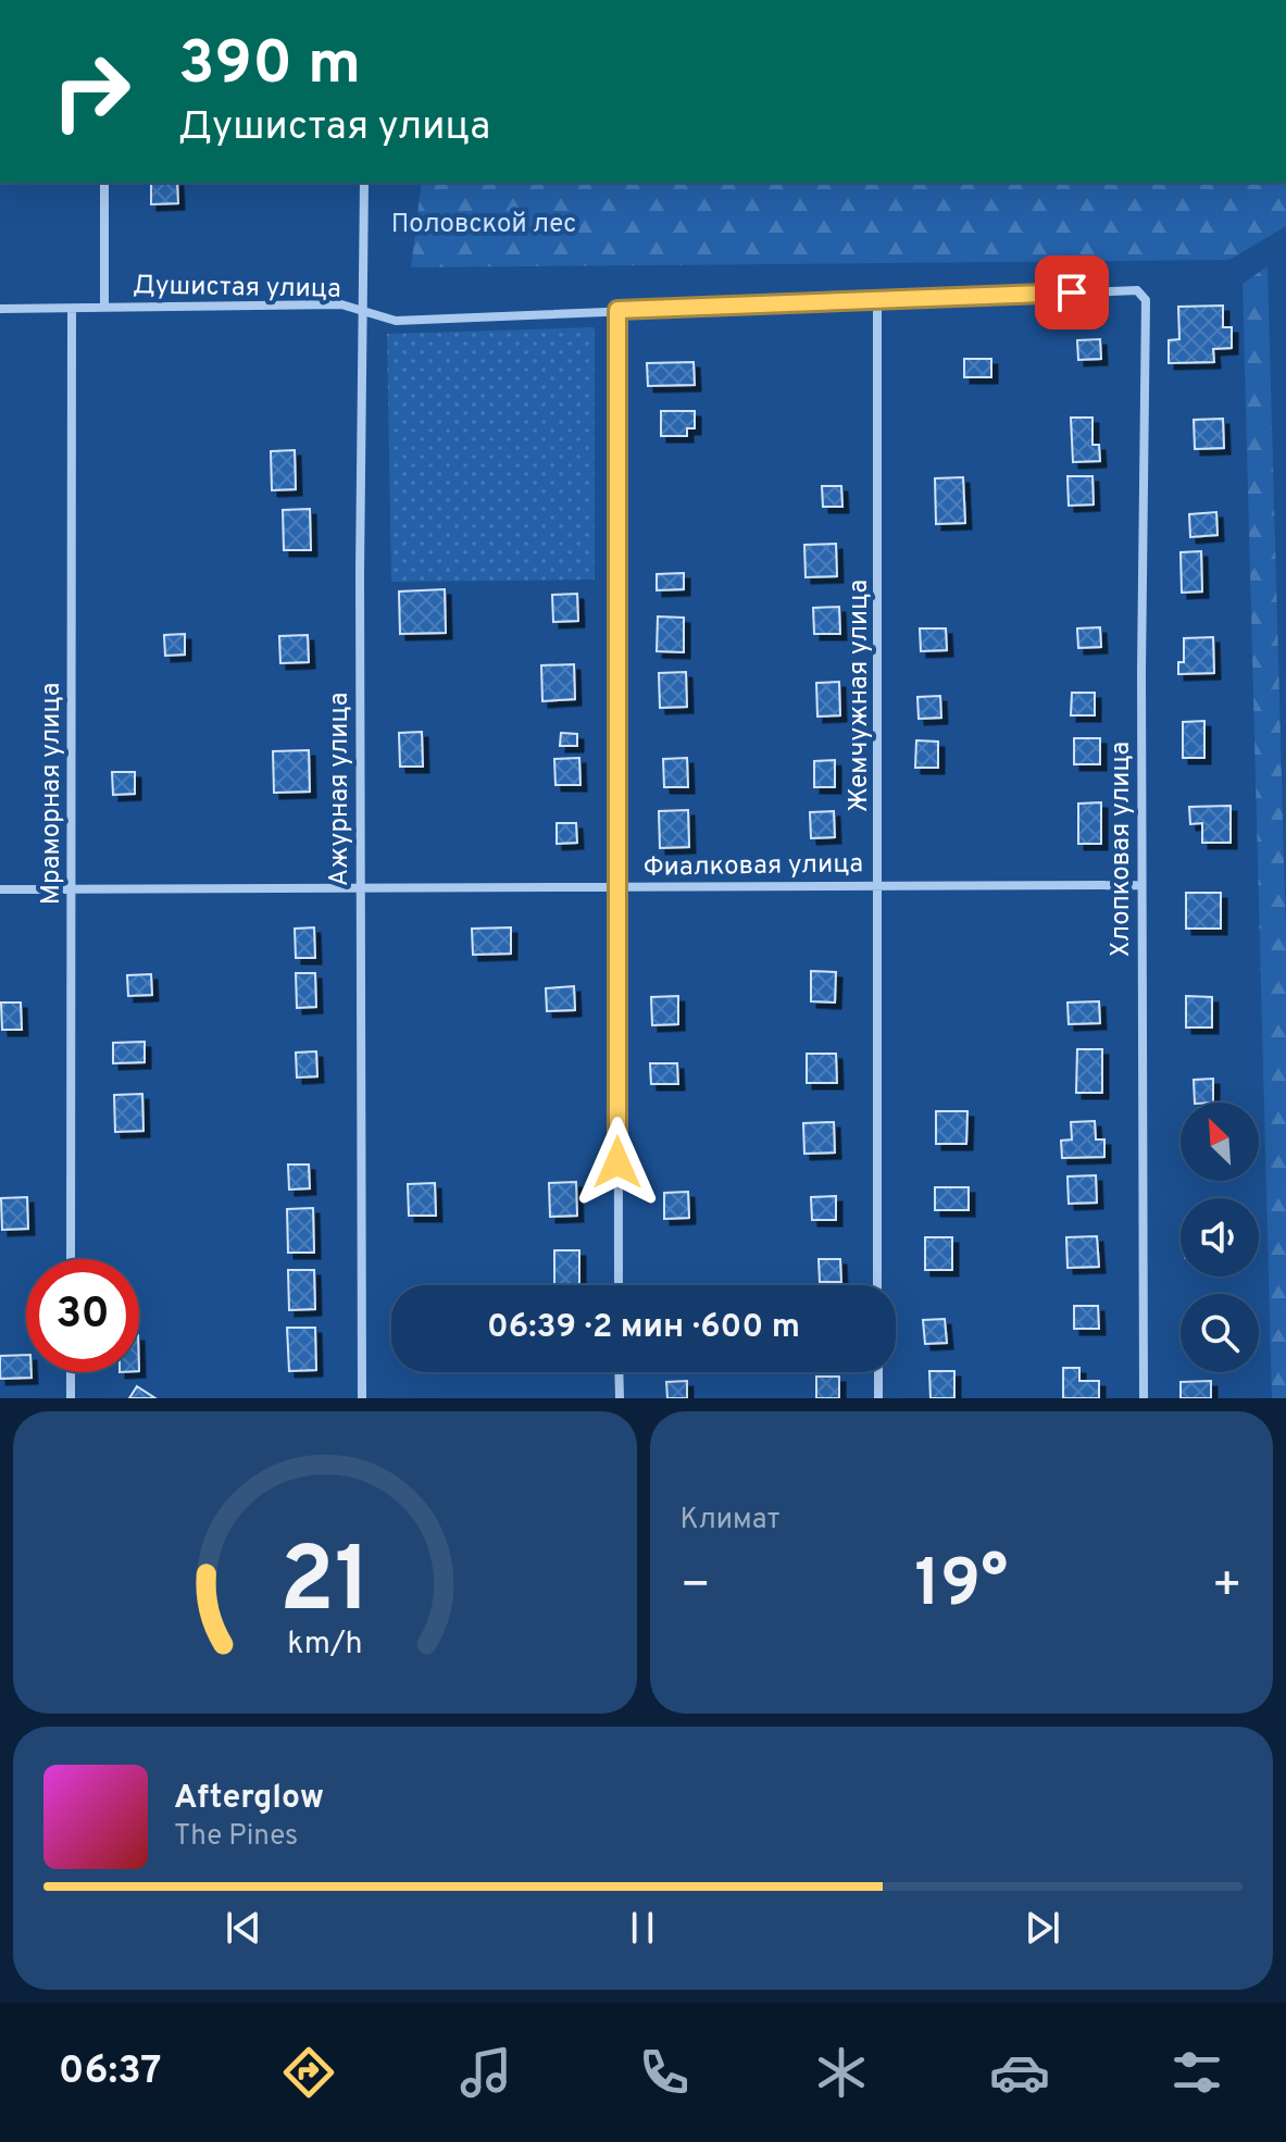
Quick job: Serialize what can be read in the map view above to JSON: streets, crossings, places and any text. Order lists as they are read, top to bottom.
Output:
{
  "streets": {
    "street": [
      "Душистая улица",
      "Жемчужная улица",
      "Ажурная улица",
      "Мраморная улица",
      "Хлопковая улица",
      "Фиалковая улица"
    ]
  },
  "crossings": [
    ["Душистая улица", "Жемчужная улица"],
    ["Душистая улица", "Ажурная улица"],
    ["Душистая улица", "Мраморная улица"],
    ["Душистая улица", "Хлопковая улица"],
    ["Жемчужная улица", "Фиалковая улица"],
    ["Ажурная улица", "Фиалковая улица"],
    ["Мраморная улица", "Фиалковая улица"],
    ["Хлопковая улица", "Фиалковая улица"]
  ],
  "parks": ["Половской лес"],
  "north": "top left",
  "page": {
    "turn": ["390 m", "Душистая улица"],
    "limit": "30",
    "trip": "06:39 · 2 мин · 600 m",
    "tile": "Климат",
    "heat": ["−", "19°", "+"],
    "song": ["Afterglow", "The Pines"],
    "tabs": "06:37",
    "gauge": ["21", "km/h"]
  }
}
